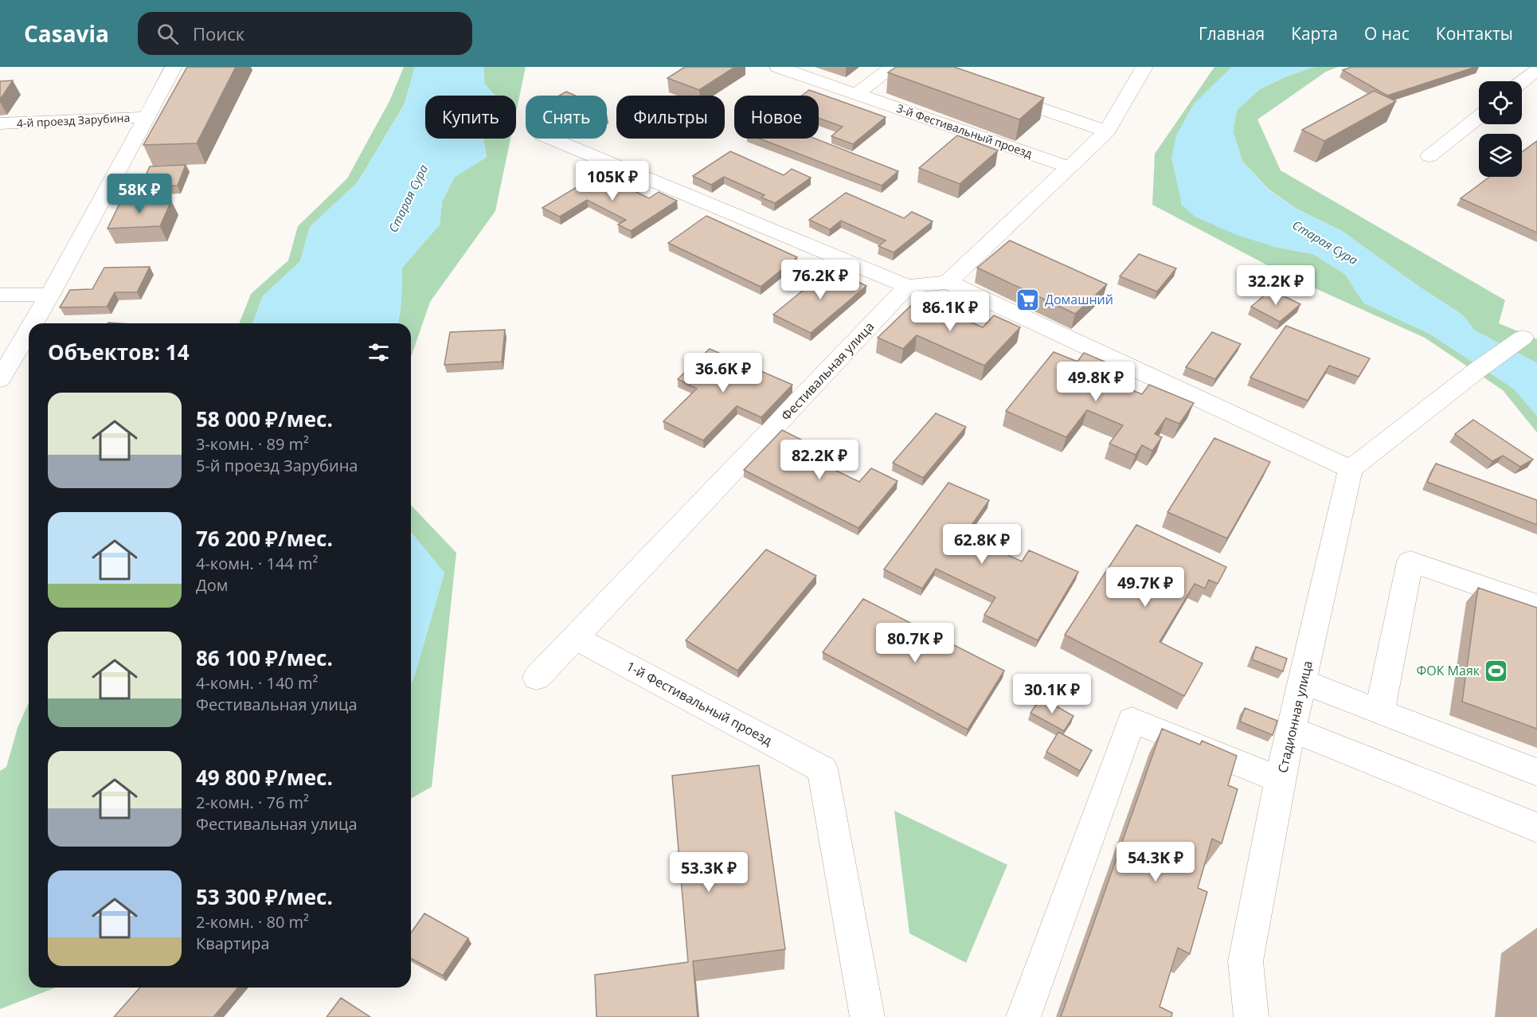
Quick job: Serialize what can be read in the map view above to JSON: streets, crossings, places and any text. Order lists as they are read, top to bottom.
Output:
{
  "streets": {
    "street": [
      "4-й проезд Зарубина",
      "3-й Фестивальный проезд",
      "Фестивальная улица",
      "1-й Фестивальный проезд",
      "Стадионная улица"
    ]
  },
  "crossings": [
    ["Фестивальная улица", "1-й Фестивальный проезд"]
  ],
  "water": ["Старая Сура"],
  "places": {
    "supermarket": ["Домашний"],
    "sports": ["ФОК Маяк"]
  },
  "page": {
    "header": "Casavia",
    "search": "Поиск",
    "nav": [
      "Главная",
      "Карта",
      "О нас",
      "Контакты"
    ],
    "chip": [
      "Купить",
      "Снять",
      "Фильтры",
      "Новое"
    ],
    "price": [
      "105K ₽",
      "58K ₽",
      "76.2K ₽",
      "32.2K ₽",
      "86.1K ₽",
      "36.6K ₽",
      "49.8K ₽",
      "82.2K ₽",
      "62.8K ₽",
      "49.7K ₽",
      "80.7K ₽",
      "30.1K ₽",
      "54.3K ₽",
      "53.3K ₽"
    ],
    "heading": "Объектов: 14",
    "list": [
      {
        "name": "58 000 ₽/мес.",
        "note": "3-комн. · 89 m² · 5-й проезд Зарубина"
      },
      {
        "name": "76 200 ₽/мес.",
        "note": "4-комн. · 144 m² · Дом"
      },
      {
        "name": "86 100 ₽/мес.",
        "note": "4-комн. · 140 m² · Фестивальная улица"
      },
      {
        "name": "49 800 ₽/мес.",
        "note": "2-комн. · 76 m² · Фестивальная улица"
      },
      {
        "name": "53 300 ₽/мес.",
        "note": "2-комн. · 80 m² · Квартира"
      }
    ]
  }
}
